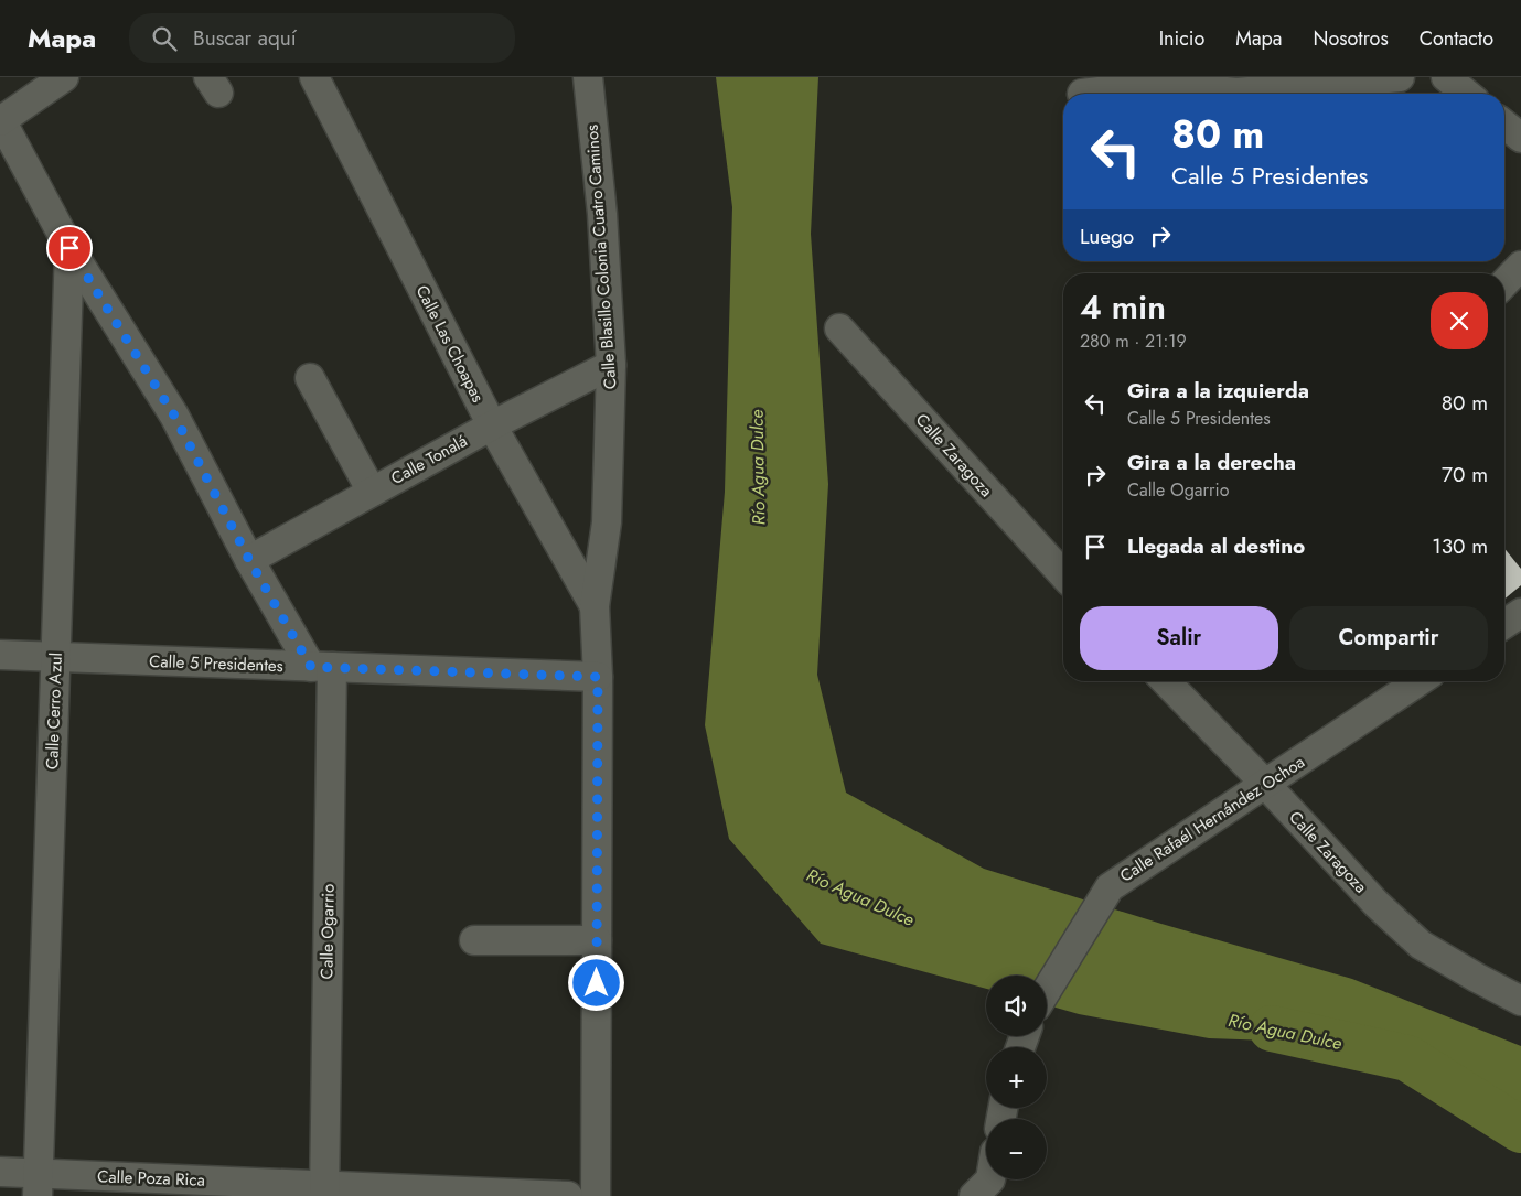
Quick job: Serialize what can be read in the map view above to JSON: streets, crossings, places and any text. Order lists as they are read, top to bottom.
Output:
{
  "streets": {
    "street": [
      "Calle Blasillo Colonia Cuatro Caminos",
      "Calle Las Choapas",
      "Calle Zaragoza",
      "Calle Tonalá",
      "Calle 5 Presidentes",
      "Calle Cerro Azul",
      "Calle Rafaél Hernández Ochoa",
      "Calle Ogarrio",
      "Calle Poza Rica"
    ]
  },
  "crossings": [
    ["Calle Blasillo Colonia Cuatro Caminos", "Calle Las Choapas"],
    ["Calle Blasillo Colonia Cuatro Caminos", "Calle Tonalá"],
    ["Calle Blasillo Colonia Cuatro Caminos", "Calle 5 Presidentes"],
    ["Calle Las Choapas", "Calle Tonalá"],
    ["Calle Zaragoza", "Calle Rafaél Hernández Ochoa"],
    ["Calle 5 Presidentes", "Calle Cerro Azul"],
    ["Calle 5 Presidentes", "Calle Ogarrio"],
    ["Calle Cerro Azul", "Calle Poza Rica"],
    ["Calle Ogarrio", "Calle Poza Rica"]
  ],
  "water": ["Río Agua Dulce"],
  "page": {
    "header": "Mapa",
    "search": "Buscar aquí",
    "nav": [
      "Inicio",
      "Mapa",
      "Nosotros",
      "Contacto"
    ],
    "turn": ["80 m", "Calle 5 Presidentes"],
    "then": "Luego",
    "heading": ["4 min", "280 m · 21:19"],
    "list": [
      {
        "name": "Gira a la izquierda",
        "note": "Calle 5 Presidentes",
        "value": "80 m"
      },
      {
        "name": "Gira a la derecha",
        "note": "Calle Ogarrio",
        "value": "70 m"
      },
      {
        "name": "Llegada al destino",
        "value": "130 m"
      }
    ],
    "buttons": ["Salir", "Compartir"],
    "map_buttons": ["+", "−"]
  }
}
